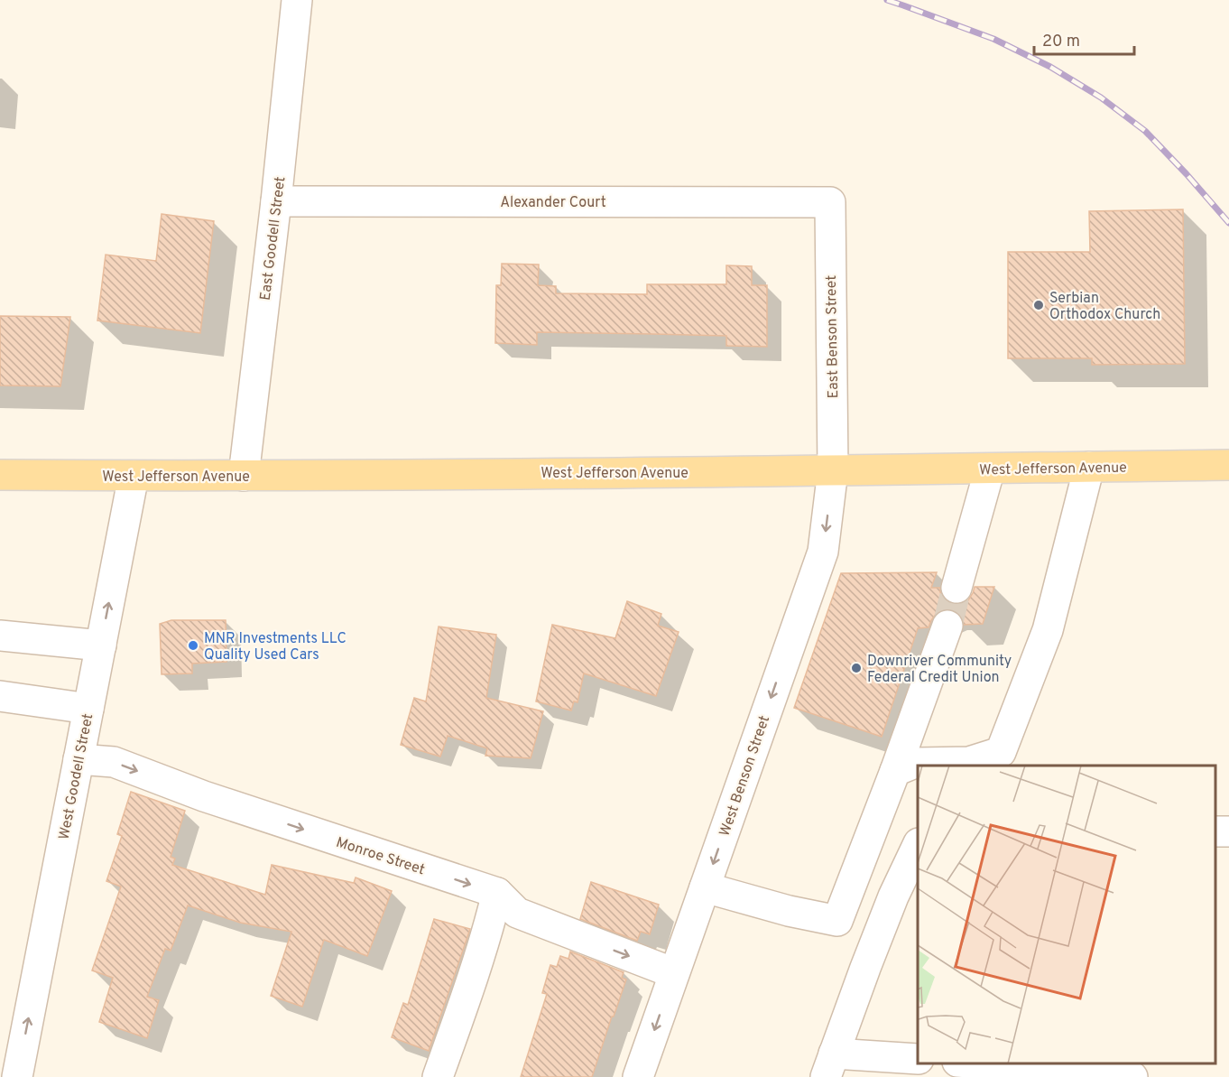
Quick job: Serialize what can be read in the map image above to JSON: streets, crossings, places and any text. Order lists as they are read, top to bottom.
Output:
{
  "streets": {
    "main road": ["West Jefferson Avenue"],
    "street": [
      "Alexander Court",
      "East Goodell Street",
      "East Benson Street",
      "West Benson Street",
      "West Goodell Street",
      "Monroe Street"
    ]
  },
  "crossings": [
    ["Alexander Court", "East Goodell Street"],
    ["Alexander Court", "East Benson Street"],
    ["East Goodell Street", "West Jefferson Avenue"],
    ["East Benson Street", "West Jefferson Avenue"],
    ["East Benson Street", "West Benson Street"],
    ["West Jefferson Avenue", "West Benson Street"],
    ["West Jefferson Avenue", "West Goodell Street"],
    ["West Benson Street", "Monroe Street"],
    ["West Goodell Street", "Monroe Street"]
  ],
  "one_way": ["West Goodell Street", "Monroe Street"],
  "places": ["Serbian Orthodox Church", "MNR Investments LLC Quality Used Cars", "Downriver Community Federal Credit Union"],
  "scale_bar": "20 m"
}
